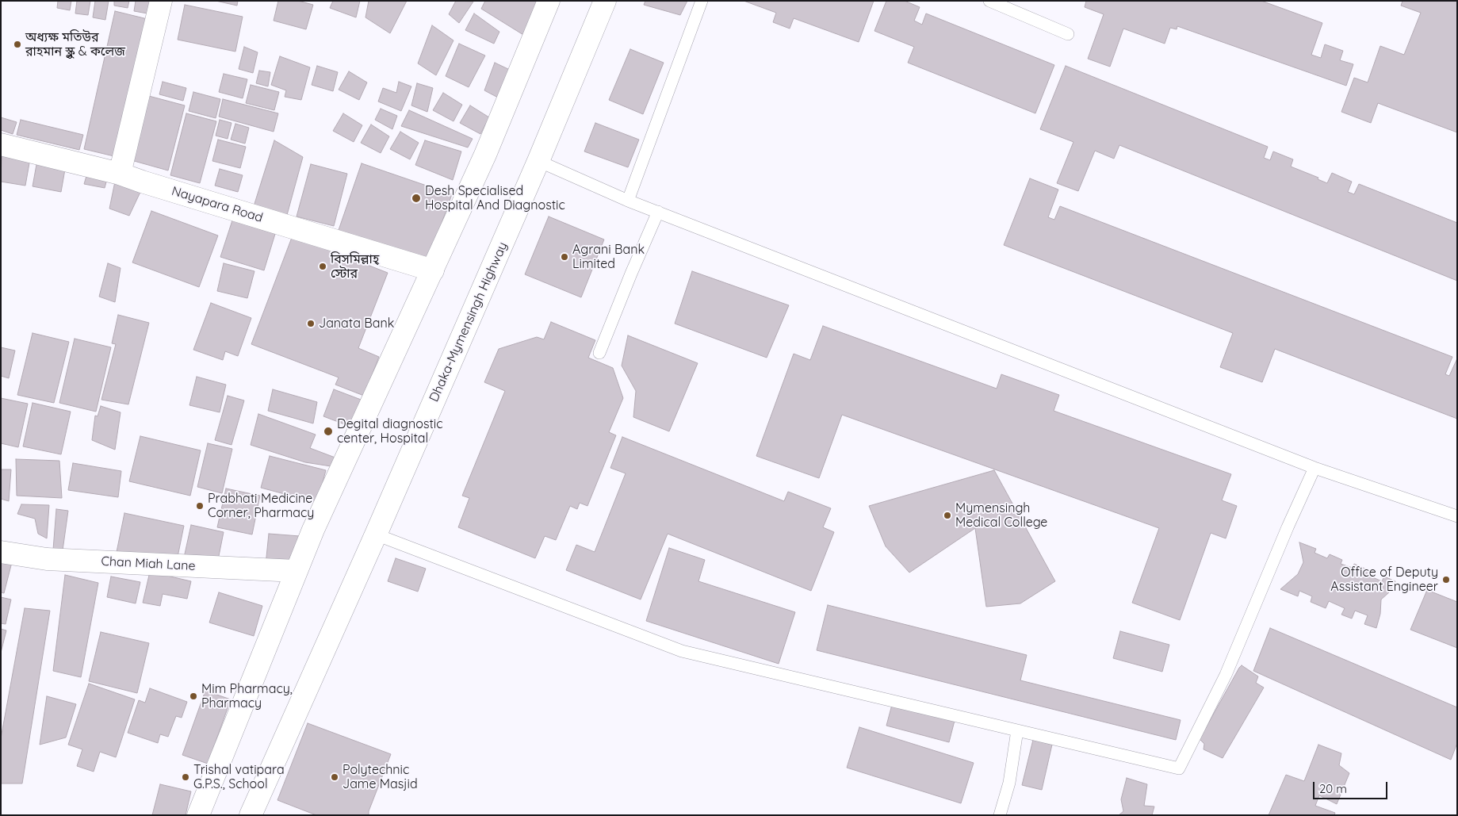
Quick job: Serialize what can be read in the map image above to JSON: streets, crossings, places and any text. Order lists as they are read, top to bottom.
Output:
{
  "streets": {
    "main road": ["Nayapara Road", "Dhaka-Mymensingh Highway", "Chan Miah Lane"]
  },
  "places": [
    "অধ্যক্ষ মতিউর রাহমান স্কুল & কলেজ",
    "Desh Specialised Hospital And Diagnostic",
    "Agrani Bank Limited",
    "বিসমিল্লাহ্ স্টোর",
    "Janata Bank",
    "Degital diagnostic center, Hospital",
    "Prabhati Medicine Corner, Pharmacy",
    "Mymensingh Medical College",
    "Office of Deputy Assistant Engineer",
    "Mim Pharmacy, Pharmacy",
    "Trishal vatipara G.P.S., School",
    "Polytechnic Jame Masjid"
  ],
  "scale_bar": "20 m"
}
